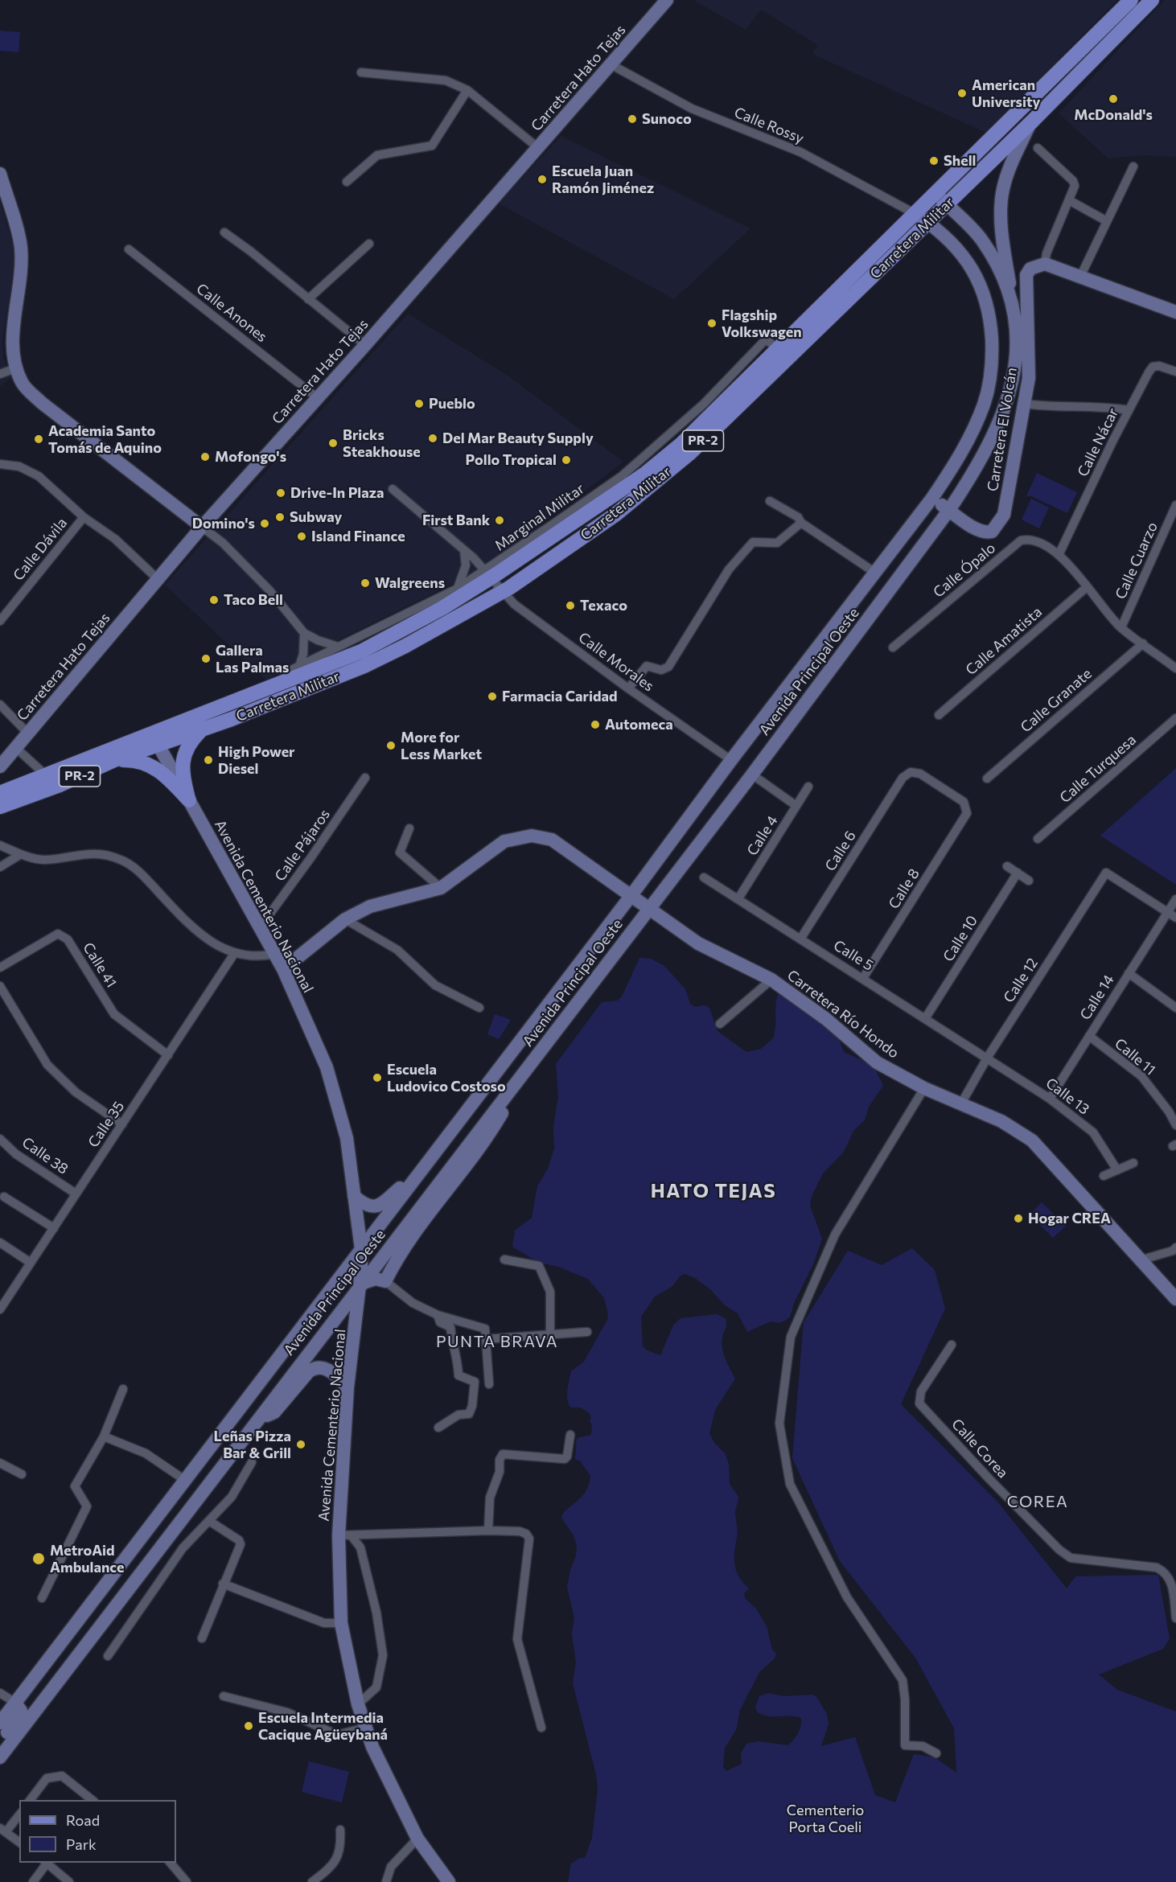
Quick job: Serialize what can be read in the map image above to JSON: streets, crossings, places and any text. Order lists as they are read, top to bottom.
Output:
{
  "streets": {
    "main road": [
      "Carretera Hato Tejas",
      "Carretera Militar",
      "Carretera El Volcán",
      "PR-2",
      "Avenida Principal Oeste",
      "Avenida Cementerio Nacional",
      "Carretera Río Hondo"
    ],
    "street": [
      "Calle Rossy",
      "Calle Anones",
      "Calle Nácar",
      "Calle Dávila",
      "Calle Cuarzo",
      "Calle Ópalo",
      "Calle Amatista",
      "Calle Morales",
      "Calle Granate",
      "Calle Turquesa",
      "Calle 4",
      "Calle Pájaros",
      "Calle 6",
      "Calle 8",
      "Calle 10",
      "Calle 5",
      "Calle 41",
      "Calle 12",
      "Calle 14",
      "Calle 11",
      "Calle 13",
      "Calle 35",
      "Calle 38",
      "Calle Corea"
    ]
  },
  "crossings": [
    ["Carretera Hato Tejas", "Calle Rossy"],
    ["Carretera Hato Tejas", "Calle Anones"],
    ["Calle Rossy", "Carretera Militar"],
    ["Calle Rossy", "Avenida Principal Oeste"],
    ["Carretera Militar", "Calle Morales"],
    ["Carretera Militar", "Avenida Principal Oeste"],
    ["Carretera Militar", "Avenida Cementerio Nacional"],
    ["Carretera El Volcán", "Avenida Principal Oeste"],
    ["Calle Nácar", "Calle Ópalo"],
    ["Calle Morales", "Avenida Principal Oeste"],
    ["Avenida Principal Oeste", "Avenida Cementerio Nacional"],
    ["Avenida Principal Oeste", "Carretera Río Hondo"],
    ["Calle 4", "Calle 5"],
    ["Calle Pájaros", "Avenida Cementerio Nacional"],
    ["Calle 6", "Calle 8"],
    ["Calle 6", "Calle 5"],
    ["Calle 8", "Calle 5"],
    ["Avenida Cementerio Nacional", "Carretera Río Hondo"],
    ["Calle 10", "Calle 5"],
    ["Calle 5", "Calle 12"],
    ["Calle 5", "Calle 13"],
    ["Calle 41", "Calle 35"],
    ["Calle 12", "Calle 14"],
    ["Calle 12", "Carretera Río Hondo"],
    ["Calle 12", "Calle 13"],
    ["Calle 14", "Calle 11"],
    ["Calle 14", "Calle 13"],
    ["Calle 35", "Calle 38"]
  ],
  "districts": ["HATO TEJAS", "PUNTA BRAVA", "COREA"],
  "parks": ["Cementerio Porta Coeli"],
  "places": [
    "American University",
    "McDonald's",
    "Sunoco",
    "Shell",
    "Escuela Juan Ramón Jiménez",
    "Flagship Volkswagen",
    "Pueblo",
    "Del Mar Beauty Supply",
    "Academia Santo Tomás de Aquino",
    "Bricks Steakhouse",
    "Mofongo's",
    "Pollo Tropical",
    "Drive-In Plaza",
    "Subway",
    "First Bank",
    "Domino's",
    "Island Finance",
    "Walgreens",
    "Taco Bell",
    "Texaco",
    "Gallera Las Palmas",
    "Farmacia Caridad",
    "Automeca",
    "More for Less Market",
    "High Power Diesel",
    "Escuela Ludovico Costoso",
    "Hogar CREA",
    "Leñas Pizza Bar & Grill",
    "MetroAid Ambulance",
    "Escuela Intermedia Cacique Agüeybaná"
  ],
  "legend": ["Road", "Park"]
}
